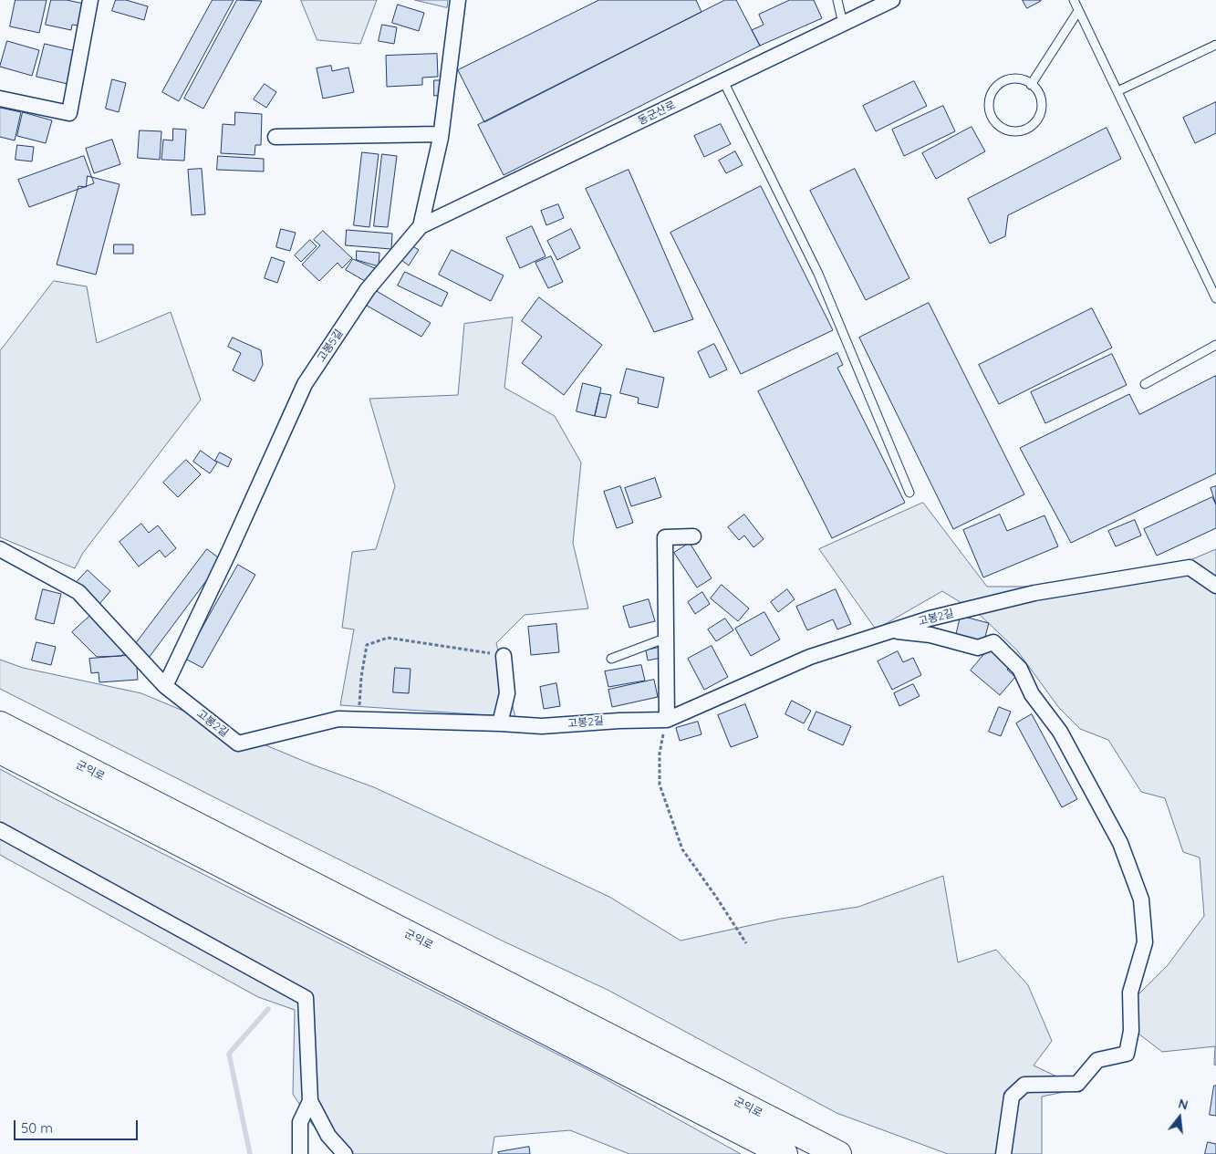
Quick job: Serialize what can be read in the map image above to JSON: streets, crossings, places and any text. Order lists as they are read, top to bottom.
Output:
{
  "streets": {
    "highway": ["군익로"],
    "street": ["동군산로", "고봉5길", "고봉2길"]
  },
  "crossings": [
    ["동군산로", "고봉5길"],
    ["고봉5길", "고봉2길"]
  ],
  "scale_bar": "50 m",
  "north": "top"
}
